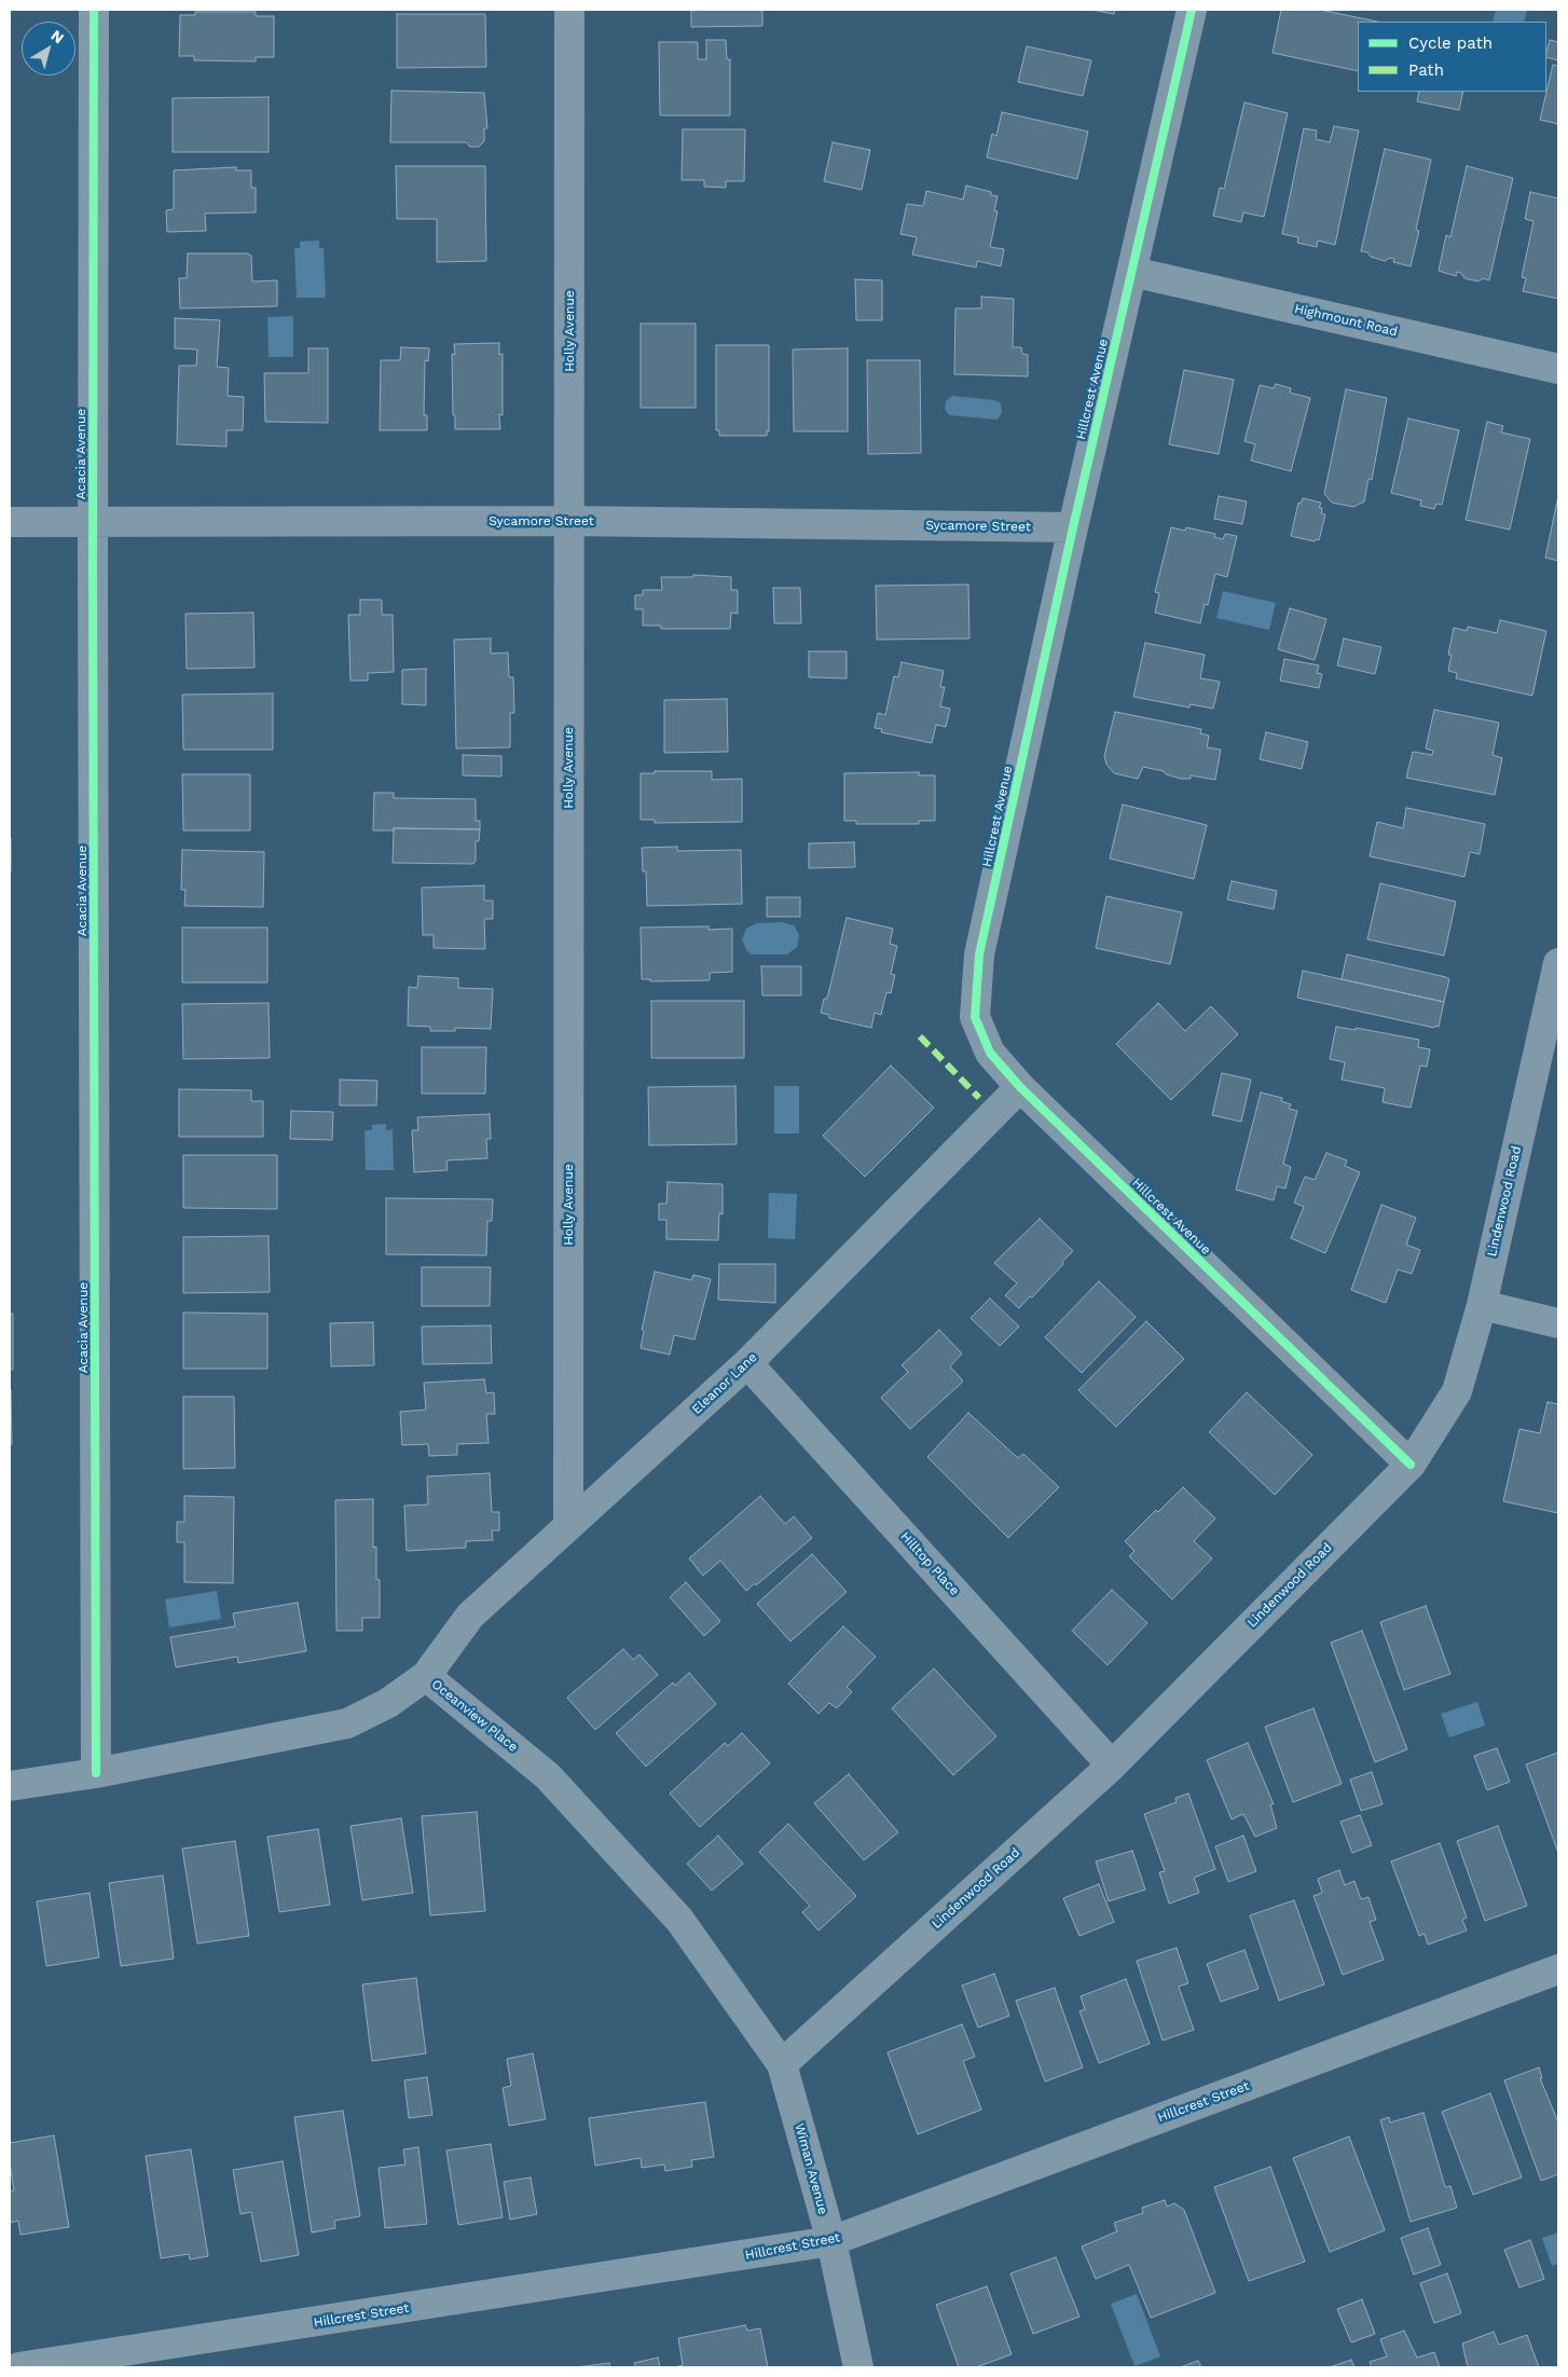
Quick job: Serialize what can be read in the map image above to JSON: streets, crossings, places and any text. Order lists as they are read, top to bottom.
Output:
{
  "streets": {
    "street": [
      "Highmount Road",
      "Holly Avenue",
      "Hillcrest Avenue",
      "Acacia Avenue",
      "Sycamore Street",
      "Lindenwood Road",
      "Eleanor Lane",
      "Hilltop Place",
      "Oceanview Place",
      "Hillcrest Street",
      "Wiman Avenue"
    ]
  },
  "crossings": [
    ["Highmount Road", "Hillcrest Avenue"],
    ["Holly Avenue", "Sycamore Street"],
    ["Holly Avenue", "Eleanor Lane"],
    ["Hillcrest Avenue", "Sycamore Street"],
    ["Hillcrest Avenue", "Lindenwood Road"],
    ["Hillcrest Avenue", "Eleanor Lane"],
    ["Acacia Avenue", "Sycamore Street"],
    ["Acacia Avenue", "Oceanview Place"],
    ["Lindenwood Road", "Hilltop Place"],
    ["Lindenwood Road", "Oceanview Place"],
    ["Lindenwood Road", "Wiman Avenue"],
    ["Eleanor Lane", "Hilltop Place"],
    ["Eleanor Lane", "Oceanview Place"],
    ["Oceanview Place", "Wiman Avenue"],
    ["Hillcrest Street", "Wiman Avenue"]
  ],
  "legend": ["Cycle path", "Path"],
  "north": "top right"
}
